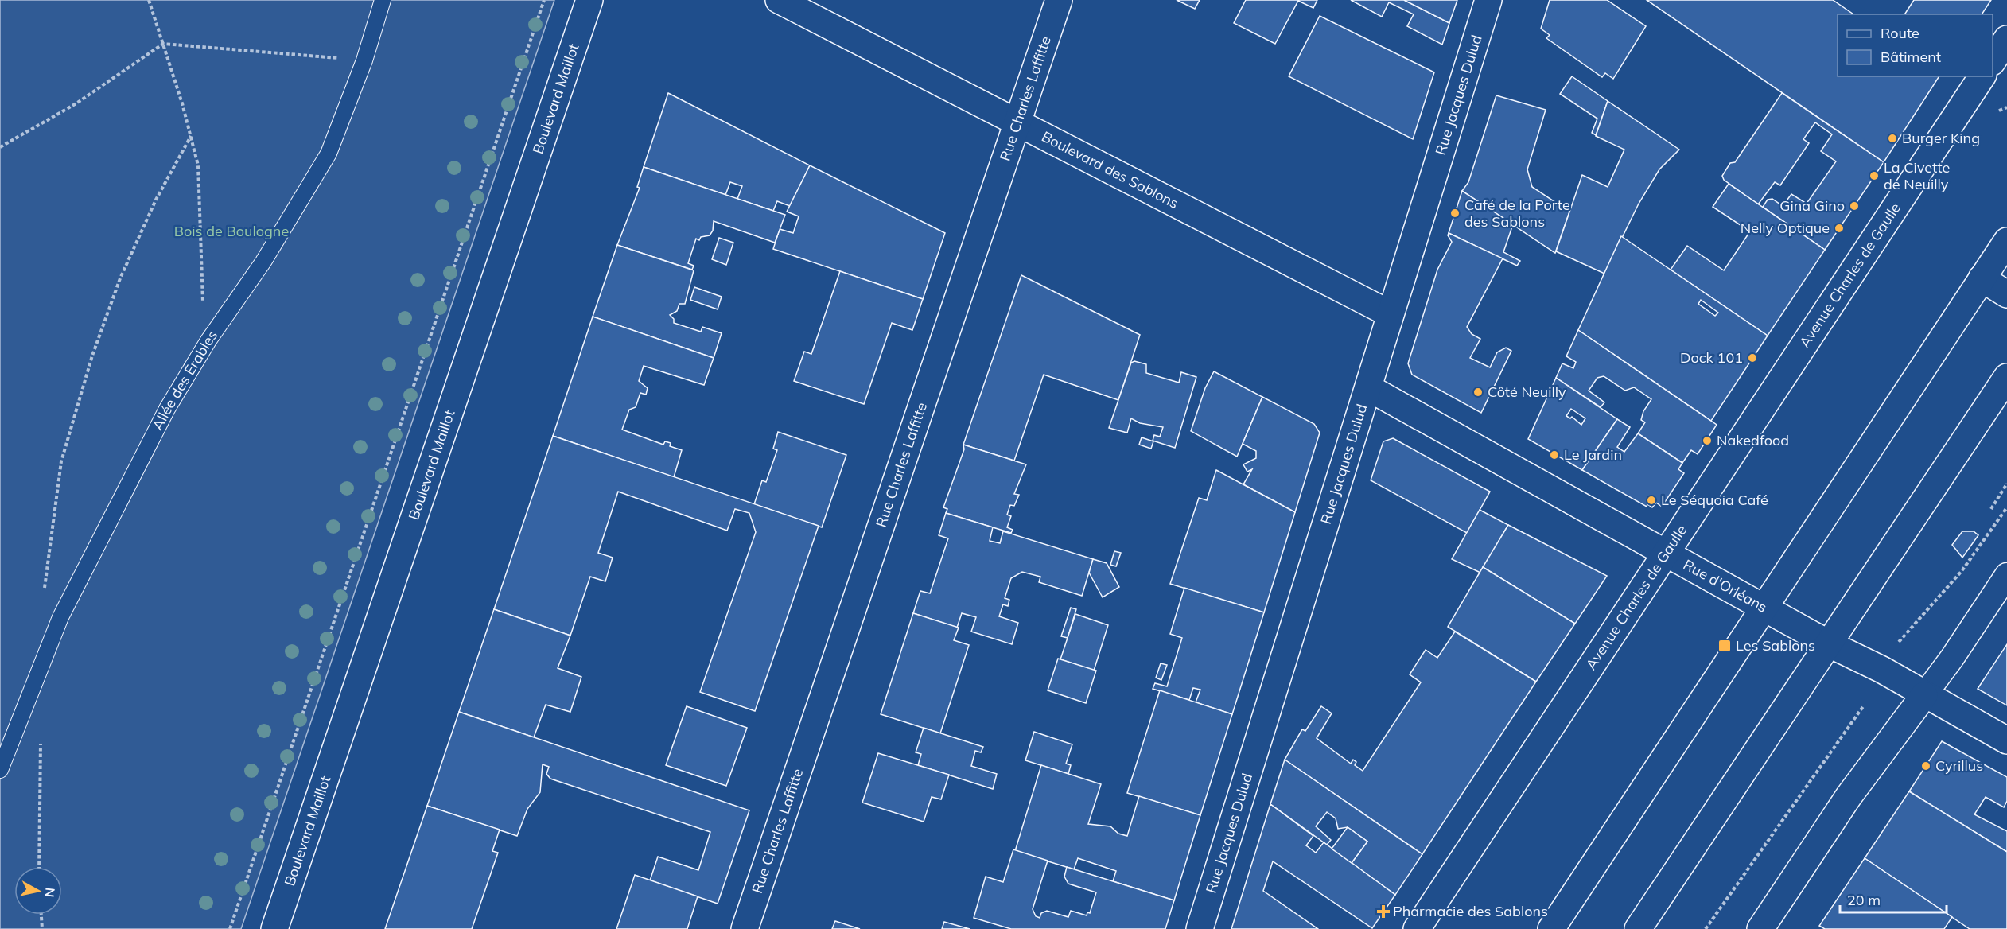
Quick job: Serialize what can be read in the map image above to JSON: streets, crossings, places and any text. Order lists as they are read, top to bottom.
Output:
{
  "streets": {
    "street": [
      "Rue Jacques Dulud",
      "Boulevard Maillot",
      "Rue Charles Laffitte",
      "Boulevard des Sablons",
      "Avenue Charles de Gaulle",
      "Rue d'Orléans"
    ],
    "lane": ["Allée des Érables"]
  },
  "crossings": [
    ["Rue Jacques Dulud", "Boulevard des Sablons"],
    ["Rue Jacques Dulud", "Rue d'Orléans"],
    ["Rue Charles Laffitte", "Boulevard des Sablons"],
    ["Avenue Charles de Gaulle", "Rue d'Orléans"]
  ],
  "parks": ["Bois de Boulogne"],
  "places": {
    "other": [
      "Burger King",
      "La Civette de Neuilly",
      "Gina Gino",
      "Café de la Porte des Sablons",
      "Nelly Optique",
      "Dock 101",
      "Côté Neuilly",
      "Nakedfood",
      "Le Jardin",
      "Le Séquoia Café",
      "Cyrillus"
    ],
    "transit": ["Les Sablons"],
    "health": ["Pharmacie des Sablons"]
  },
  "legend": ["Route", "Bâtiment"],
  "scale_bar": "20 m",
  "north": "right"
}
